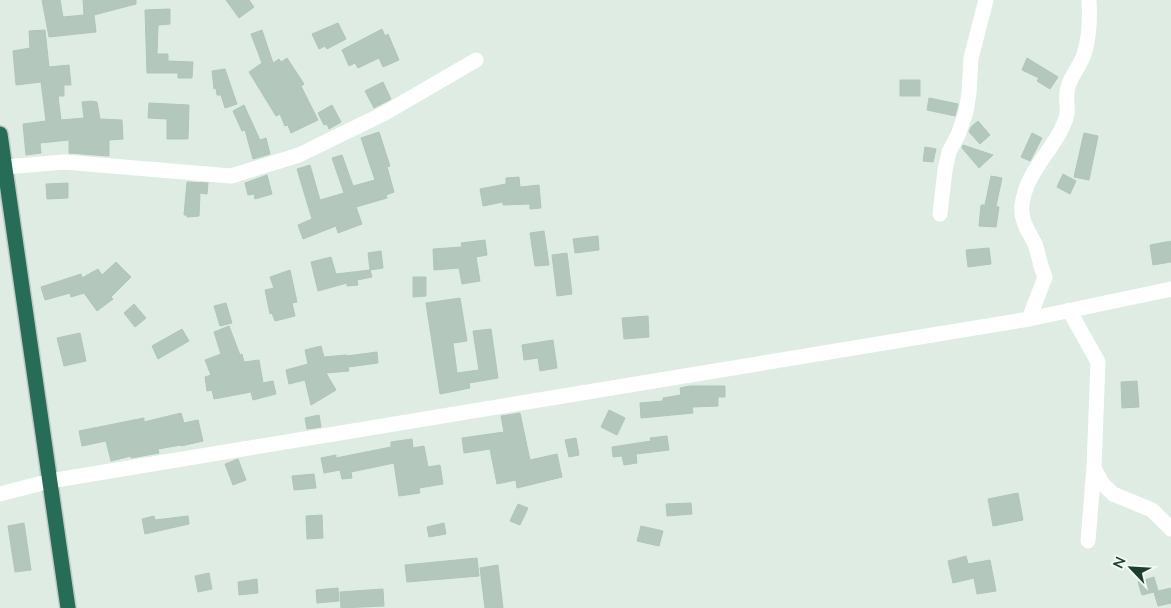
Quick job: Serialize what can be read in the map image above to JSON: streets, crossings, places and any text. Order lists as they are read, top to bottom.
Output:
{
  "north": "top left"
}
